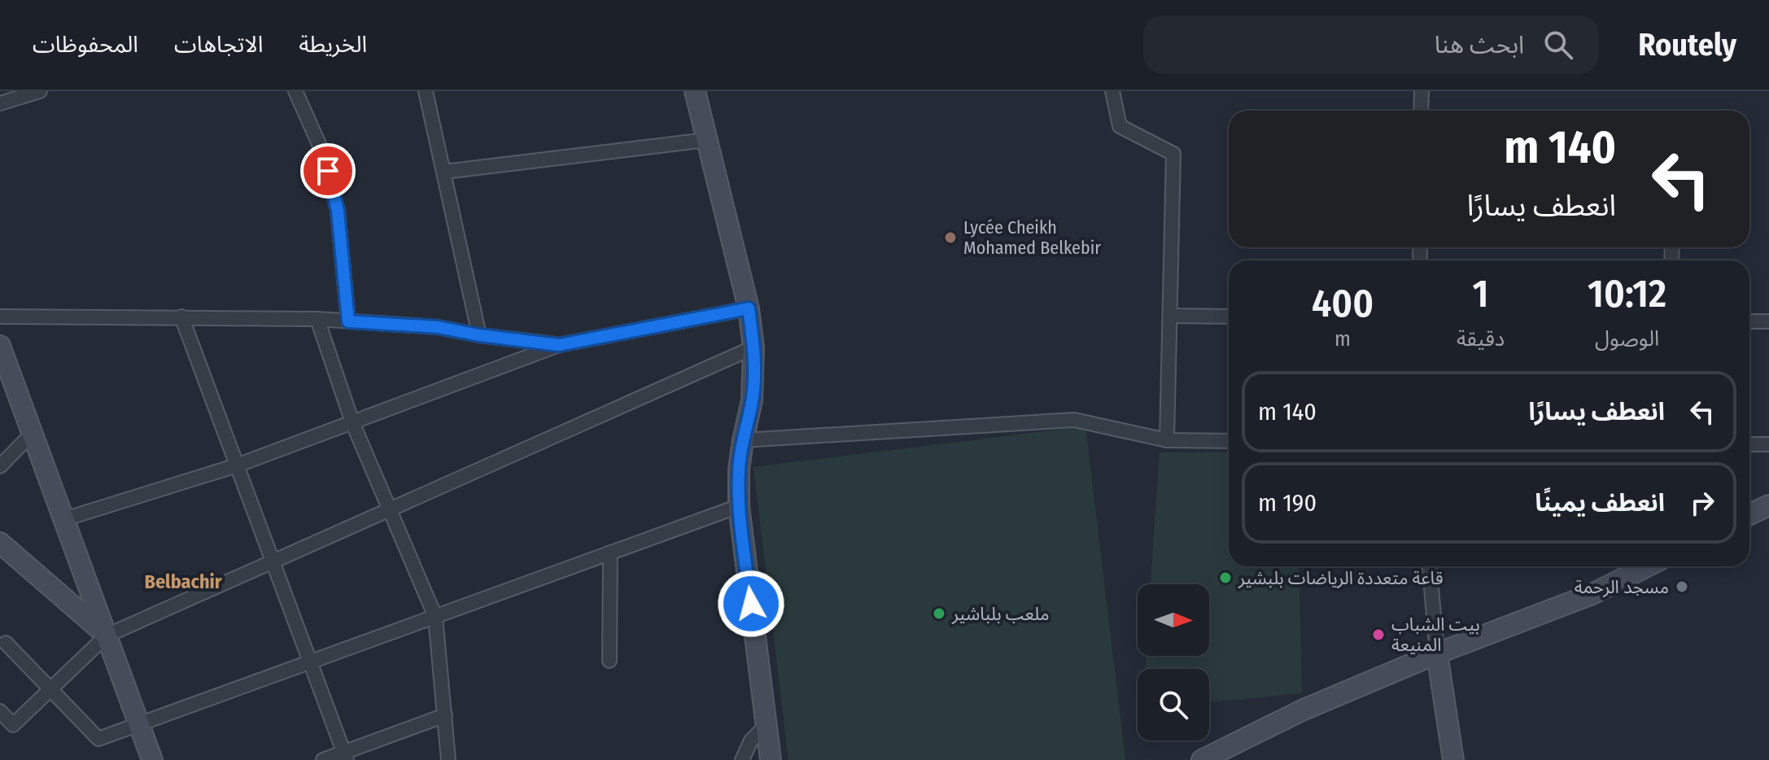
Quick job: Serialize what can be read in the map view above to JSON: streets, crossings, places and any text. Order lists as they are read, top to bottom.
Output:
{
  "districts": ["Belbachir"],
  "places": [
    "Lycée Cheikh Mohamed Belkebir",
    "قاعة متعددة الرياضات بلبشير",
    "مسجد الرحمة",
    "ملعب بلباشير",
    "بيت الشباب المنيعة"
  ],
  "north": "right",
  "page": {
    "header": "Routely",
    "search": "ابحث هنا",
    "nav": ["الخريطة", "الاتجاهات", "المحفوظات"],
    "turn": ["140 m", "انعطف يسارًا"],
    "eta": [
      "10:12",
      "الوصول",
      "1",
      "دقيقة",
      "400",
      "m"
    ],
    "list": [
      {
        "name": "انعطف يسارًا",
        "value": "140 m"
      },
      {
        "name": "انعطف يمينًا",
        "value": "190 m"
      }
    ]
  }
}
